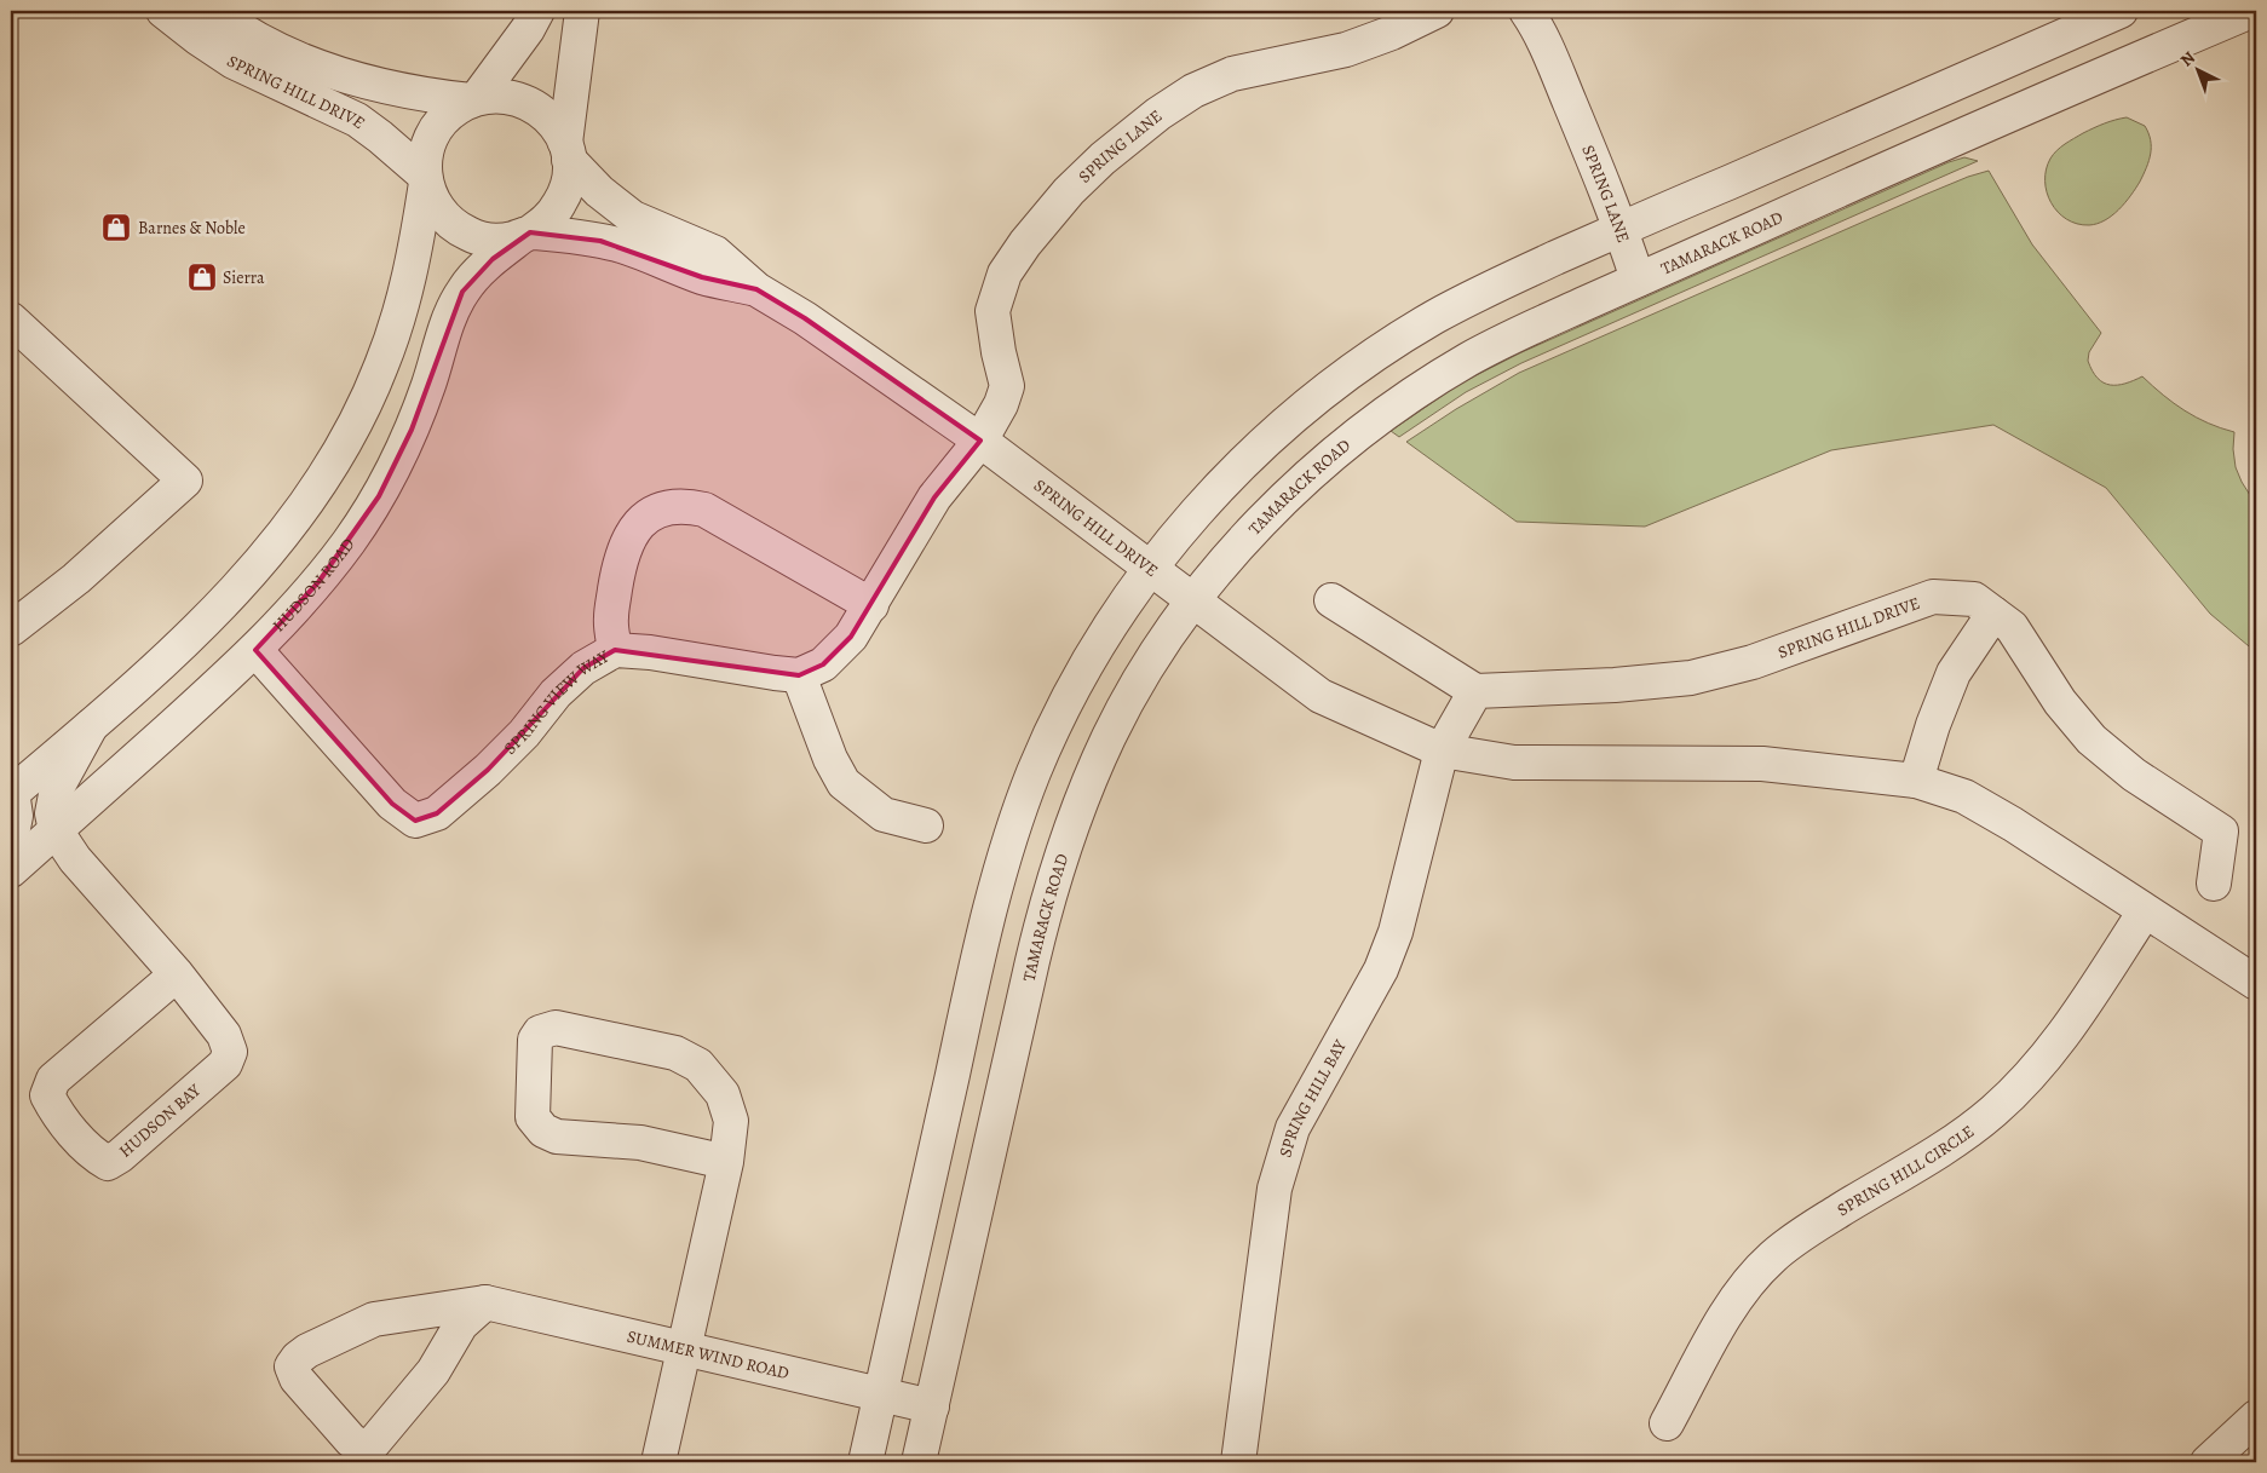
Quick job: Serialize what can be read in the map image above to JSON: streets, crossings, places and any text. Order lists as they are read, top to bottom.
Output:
{
  "streets": {
    "street": [
      "SPRING HILL DRIVE",
      "SPRING LANE",
      "TAMARACK ROAD",
      "HUDSON ROAD",
      "SPRING VIEW WAY",
      "SPRING HILL BAY",
      "HUDSON BAY",
      "SPRING HILL CIRCLE",
      "SUMMER WIND ROAD"
    ]
  },
  "crossings": [
    ["SPRING HILL DRIVE", "SPRING LANE"],
    ["SPRING HILL DRIVE", "TAMARACK ROAD"],
    ["SPRING HILL DRIVE", "HUDSON ROAD"],
    ["SPRING HILL DRIVE", "SPRING HILL BAY"],
    ["SPRING HILL DRIVE", "SPRING HILL CIRCLE"],
    ["SPRING LANE", "TAMARACK ROAD"],
    ["TAMARACK ROAD", "SUMMER WIND ROAD"],
    ["HUDSON ROAD", "SPRING VIEW WAY"],
    ["HUDSON ROAD", "HUDSON BAY"]
  ],
  "places": {
    "shop": ["Barnes & Noble", "Sierra"]
  },
  "north": "top left"
}
